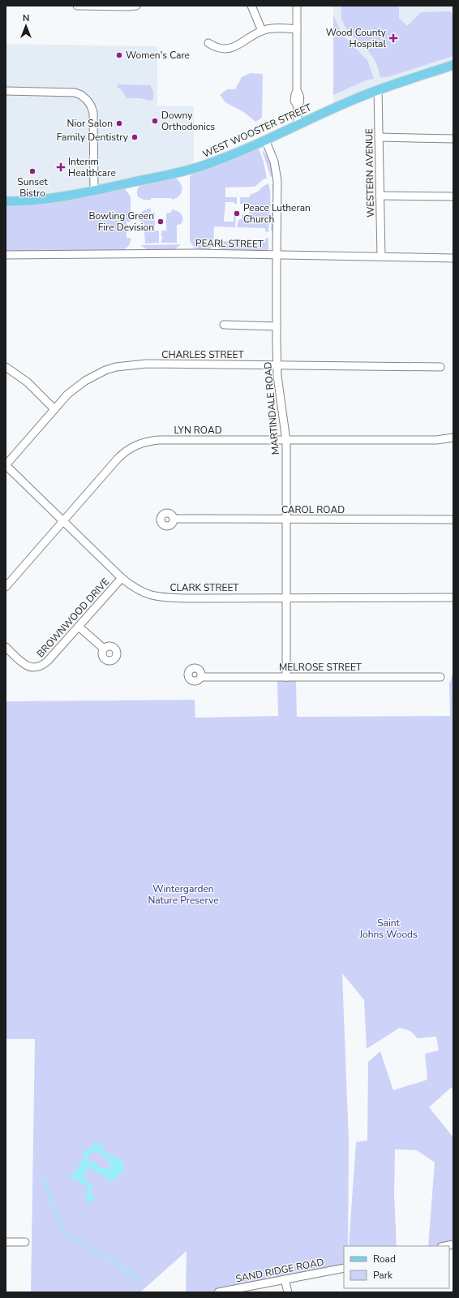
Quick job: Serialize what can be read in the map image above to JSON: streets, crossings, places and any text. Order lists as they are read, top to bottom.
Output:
{
  "streets": {
    "main road": ["WEST WOOSTER STREET"],
    "street": [
      "WESTERN AVENUE",
      "PEARL STREET",
      "CHARLES STREET",
      "MARTINDALE ROAD",
      "LYN ROAD",
      "CAROL ROAD",
      "CLARK STREET",
      "BROWNWOOD DRIVE",
      "MELROSE STREET",
      "SAND RIDGE ROAD"
    ]
  },
  "crossings": [
    ["WEST WOOSTER STREET", "WESTERN AVENUE"],
    ["WEST WOOSTER STREET", "MARTINDALE ROAD"],
    ["WESTERN AVENUE", "PEARL STREET"],
    ["PEARL STREET", "MARTINDALE ROAD"],
    ["CHARLES STREET", "MARTINDALE ROAD"],
    ["CHARLES STREET", "CLARK STREET"],
    ["MARTINDALE ROAD", "LYN ROAD"],
    ["MARTINDALE ROAD", "CAROL ROAD"],
    ["MARTINDALE ROAD", "CLARK STREET"],
    ["MARTINDALE ROAD", "MELROSE STREET"],
    ["LYN ROAD", "CLARK STREET"],
    ["CLARK STREET", "BROWNWOOD DRIVE"]
  ],
  "parks": ["Wintergarden Nature Preserve", "Saint Johns Woods"],
  "places": {
    "health": ["Wood County Hospital", "Interim Healthcare"],
    "other": [
      "Women's Care",
      "Downy Orthodonics",
      "Nior Salon",
      "Family Dentistry",
      "Sunset Bistro",
      "Peace Lutheran Church",
      "Bowling Green Fire Devision"
    ]
  },
  "legend": ["Road", "Park"],
  "north": "top"
}
